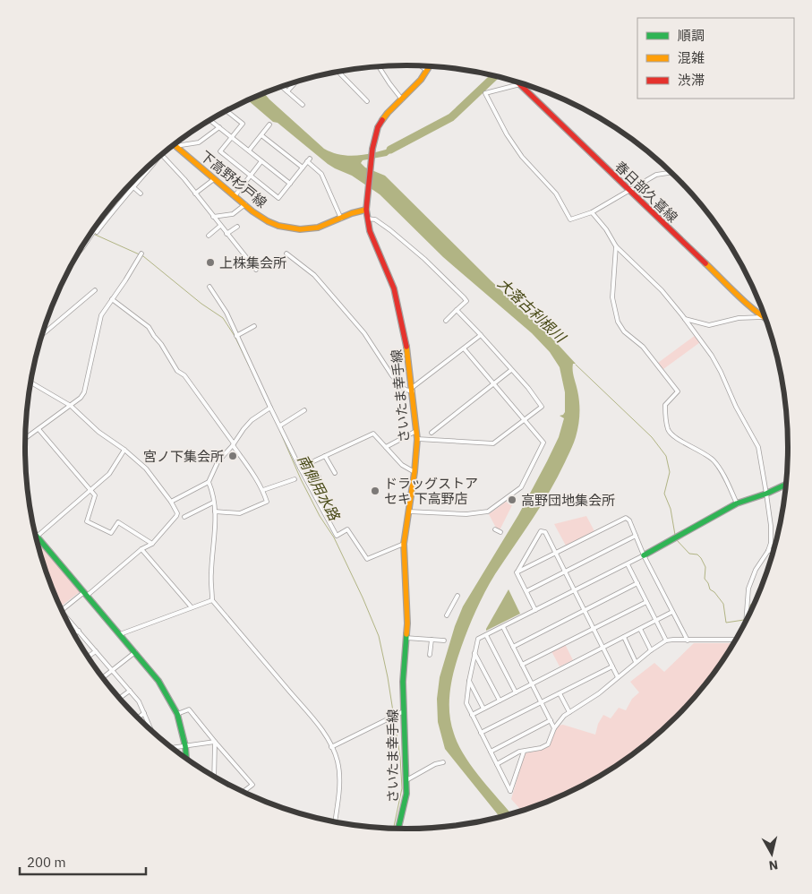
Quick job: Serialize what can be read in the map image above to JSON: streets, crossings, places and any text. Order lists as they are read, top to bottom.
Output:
{
  "streets": {
    "main road": ["下高野杉戸線", "春日部久喜線", "さいたま幸手線"]
  },
  "crossings": [
    ["下高野杉戸線", "さいたま幸手線"]
  ],
  "water": ["大落古利根川", "南側用水路"],
  "places": [
    "上株集会所",
    "宮ノ下集会所",
    "ドラッグストア セキ 下高野店",
    "高野団地集会所"
  ],
  "legend": ["順調", "混雑", "渋滞"],
  "scale_bar": "200 m",
  "north": "bottom"
}
